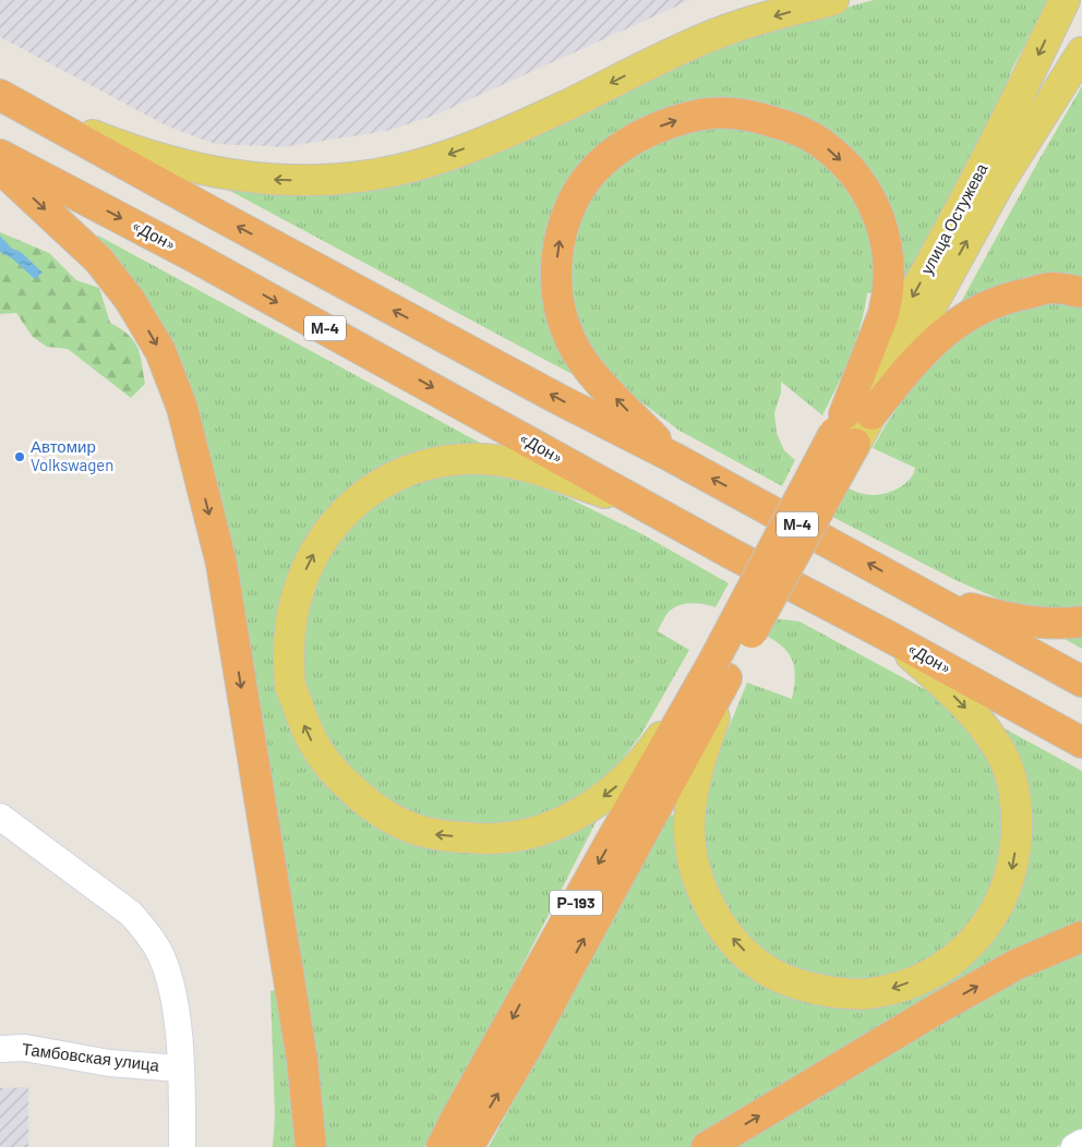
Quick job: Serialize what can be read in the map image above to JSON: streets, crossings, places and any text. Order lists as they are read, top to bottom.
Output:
{
  "streets": {
    "highway": ["«Дон»", "М-4", "Р-193"],
    "main road": ["улица Остужева"],
    "street": ["Тамбовская улица"]
  },
  "crossings": [
    ["улица Остужева", "Р-193"]
  ],
  "places": ["Автомир Volkswagen"]
}
